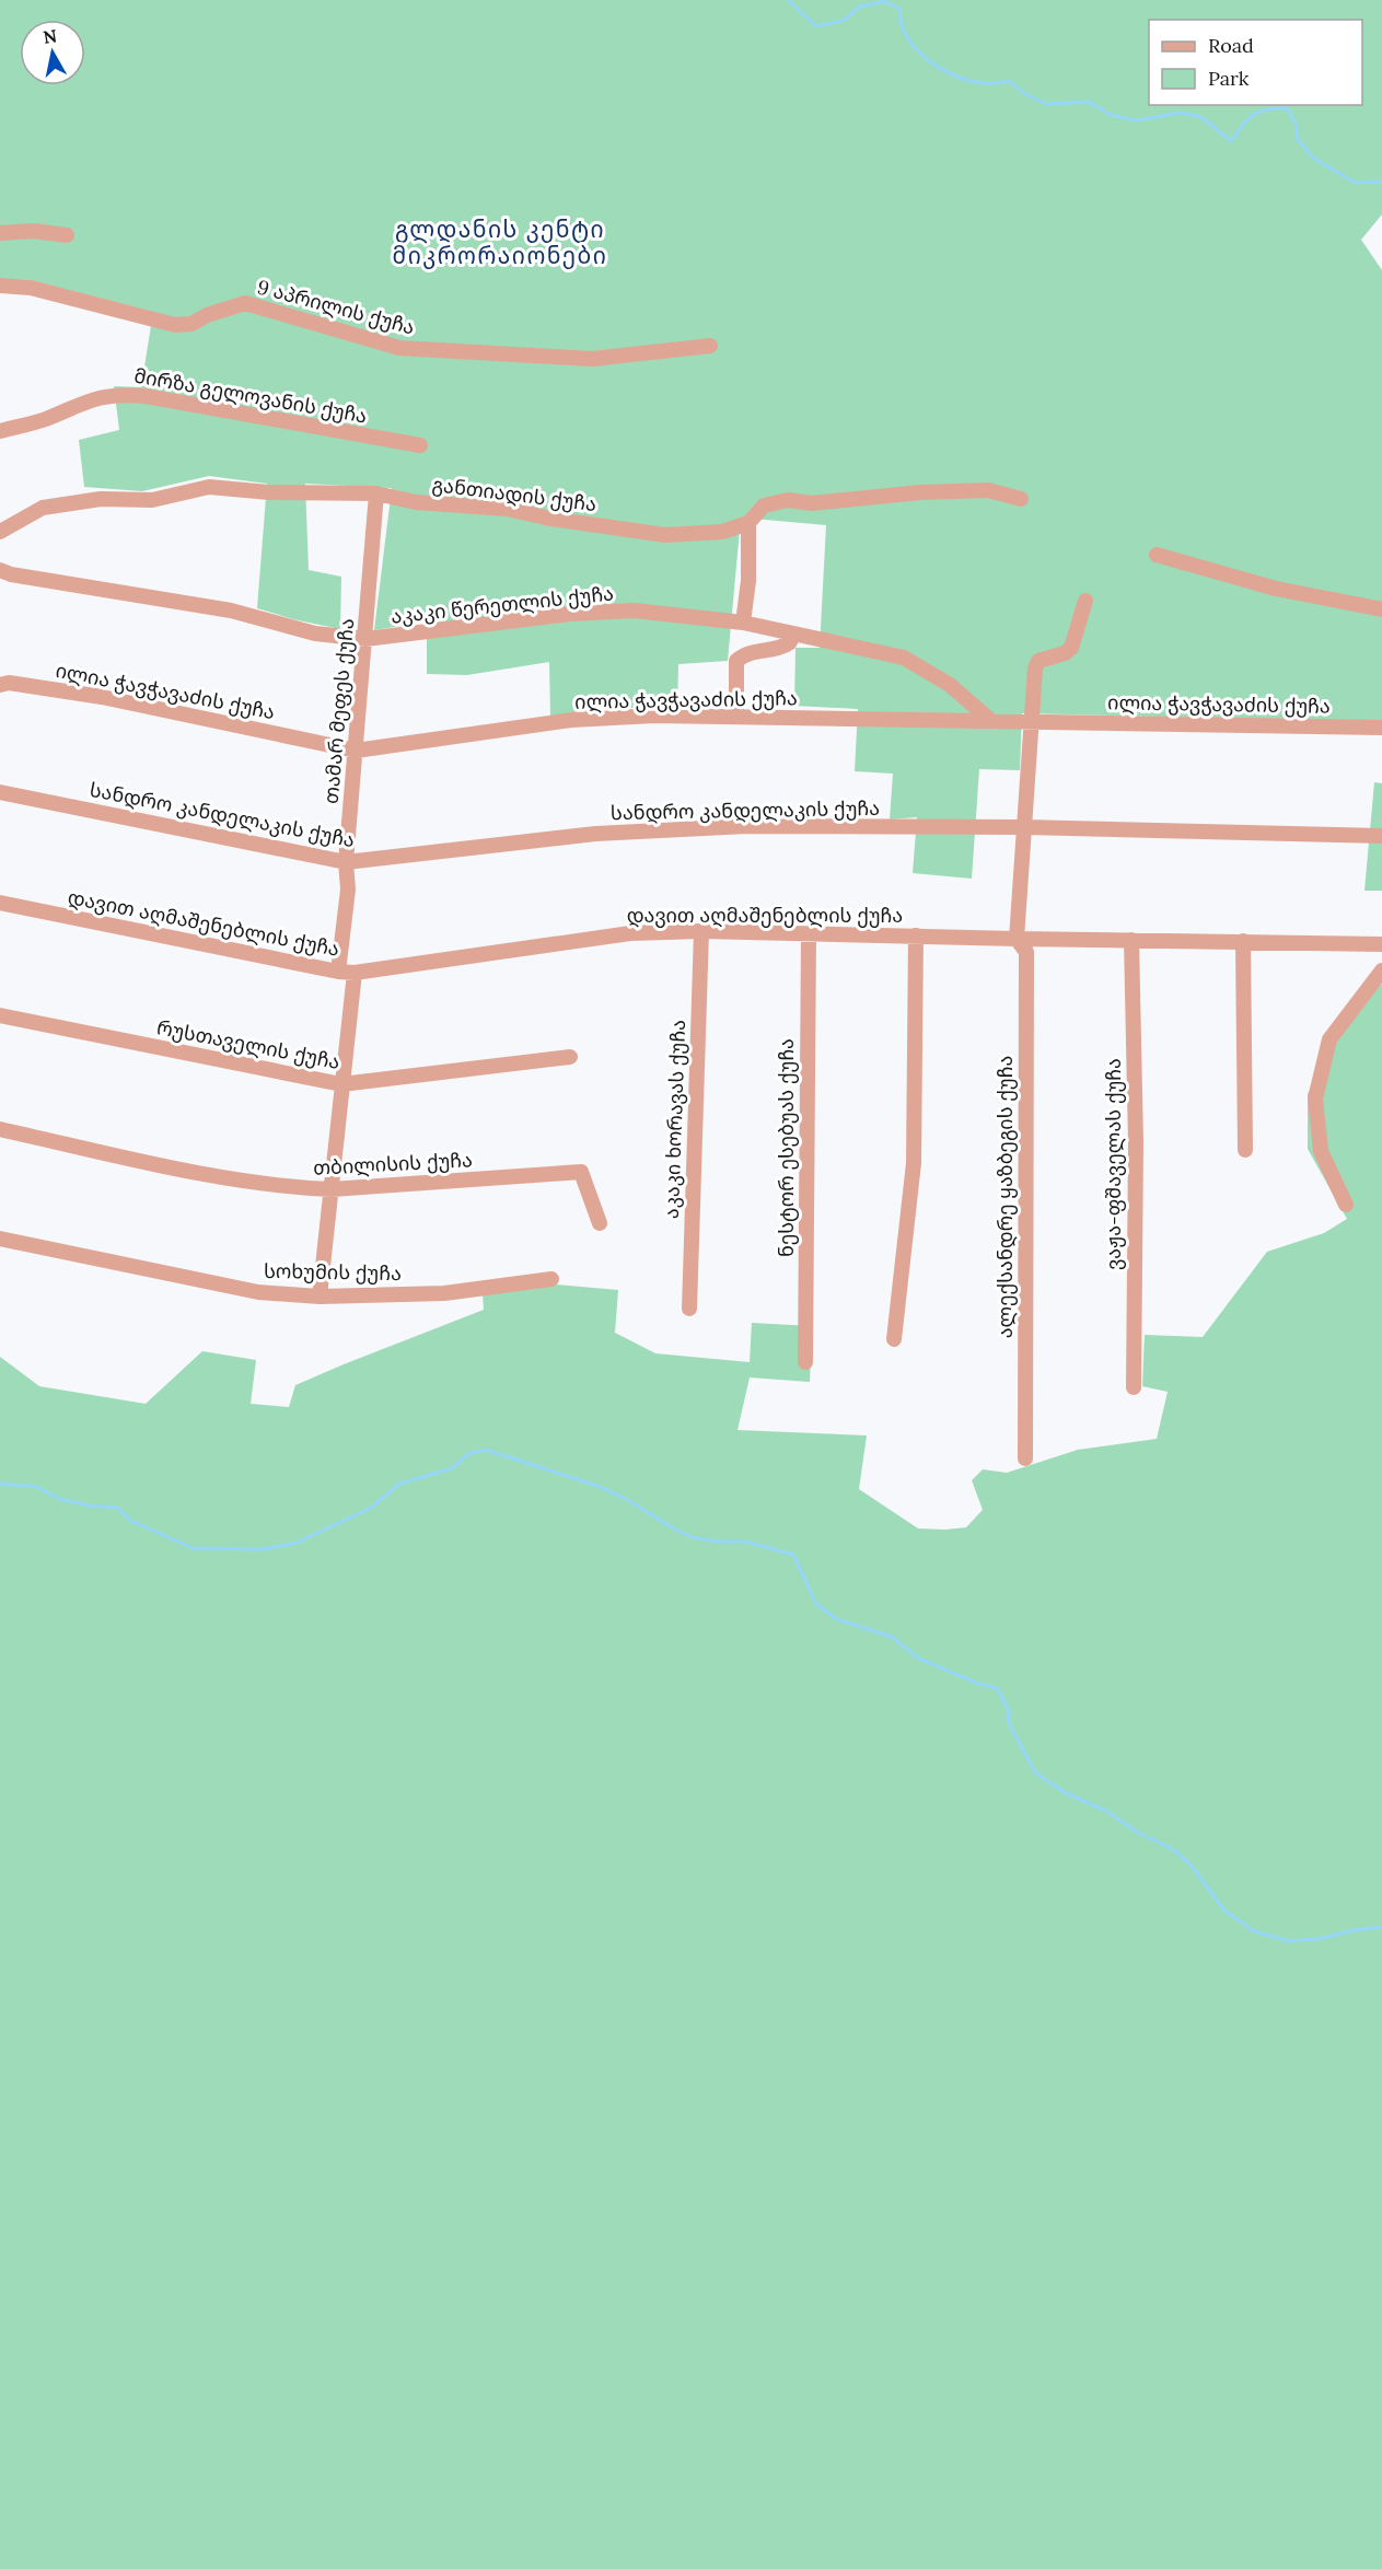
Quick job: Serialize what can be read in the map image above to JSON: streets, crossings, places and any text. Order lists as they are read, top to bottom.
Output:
{
  "streets": {
    "street": [
      "9 აპრილის ქუჩა",
      "მირზა გელოვანის ქუჩა",
      "განთიადის ქუჩა",
      "აკაკი წერეთლის ქუჩა",
      "ილია ჭავჭავაძის ქუჩა",
      "თამარ მეფეს ქუჩა",
      "სანდრო კანდელაკის ქუჩა",
      "დავით აღმაშენებლის ქუჩა",
      "რუსთაველის ქუჩა",
      "აკაკი ხორავას ქუჩა",
      "ნესტორ ესებუას ქუჩა",
      "თბილისის ქუჩა",
      "ვაჟა-ფშაველას ქუჩა",
      "ალექსანდრე ყაზბეგის ქუჩა",
      "სოხუმის ქუჩა"
    ]
  },
  "crossings": [
    ["განთიადის ქუჩა", "თამარ მეფეს ქუჩა"],
    ["აკაკი წერეთლის ქუჩა", "ილია ჭავჭავაძის ქუჩა"],
    ["აკაკი წერეთლის ქუჩა", "თამარ მეფეს ქუჩა"],
    ["ილია ჭავჭავაძის ქუჩა", "თამარ მეფეს ქუჩა"],
    ["თამარ მეფეს ქუჩა", "სანდრო კანდელაკის ქუჩა"],
    ["თამარ მეფეს ქუჩა", "დავით აღმაშენებლის ქუჩა"],
    ["დავით აღმაშენებლის ქუჩა", "აკაკი ხორავას ქუჩა"],
    ["დავით აღმაშენებლის ქუჩა", "ნესტორ ესებუას ქუჩა"],
    ["დავით აღმაშენებლის ქუჩა", "ვაჟა-ფშაველას ქუჩა"],
    ["დავით აღმაშენებლის ქუჩა", "ალექსანდრე ყაზბეგის ქუჩა"]
  ],
  "districts": ["გლდანის კენტი მიკრორაიონები"],
  "legend": ["Road", "Park"],
  "north": "top"
}
